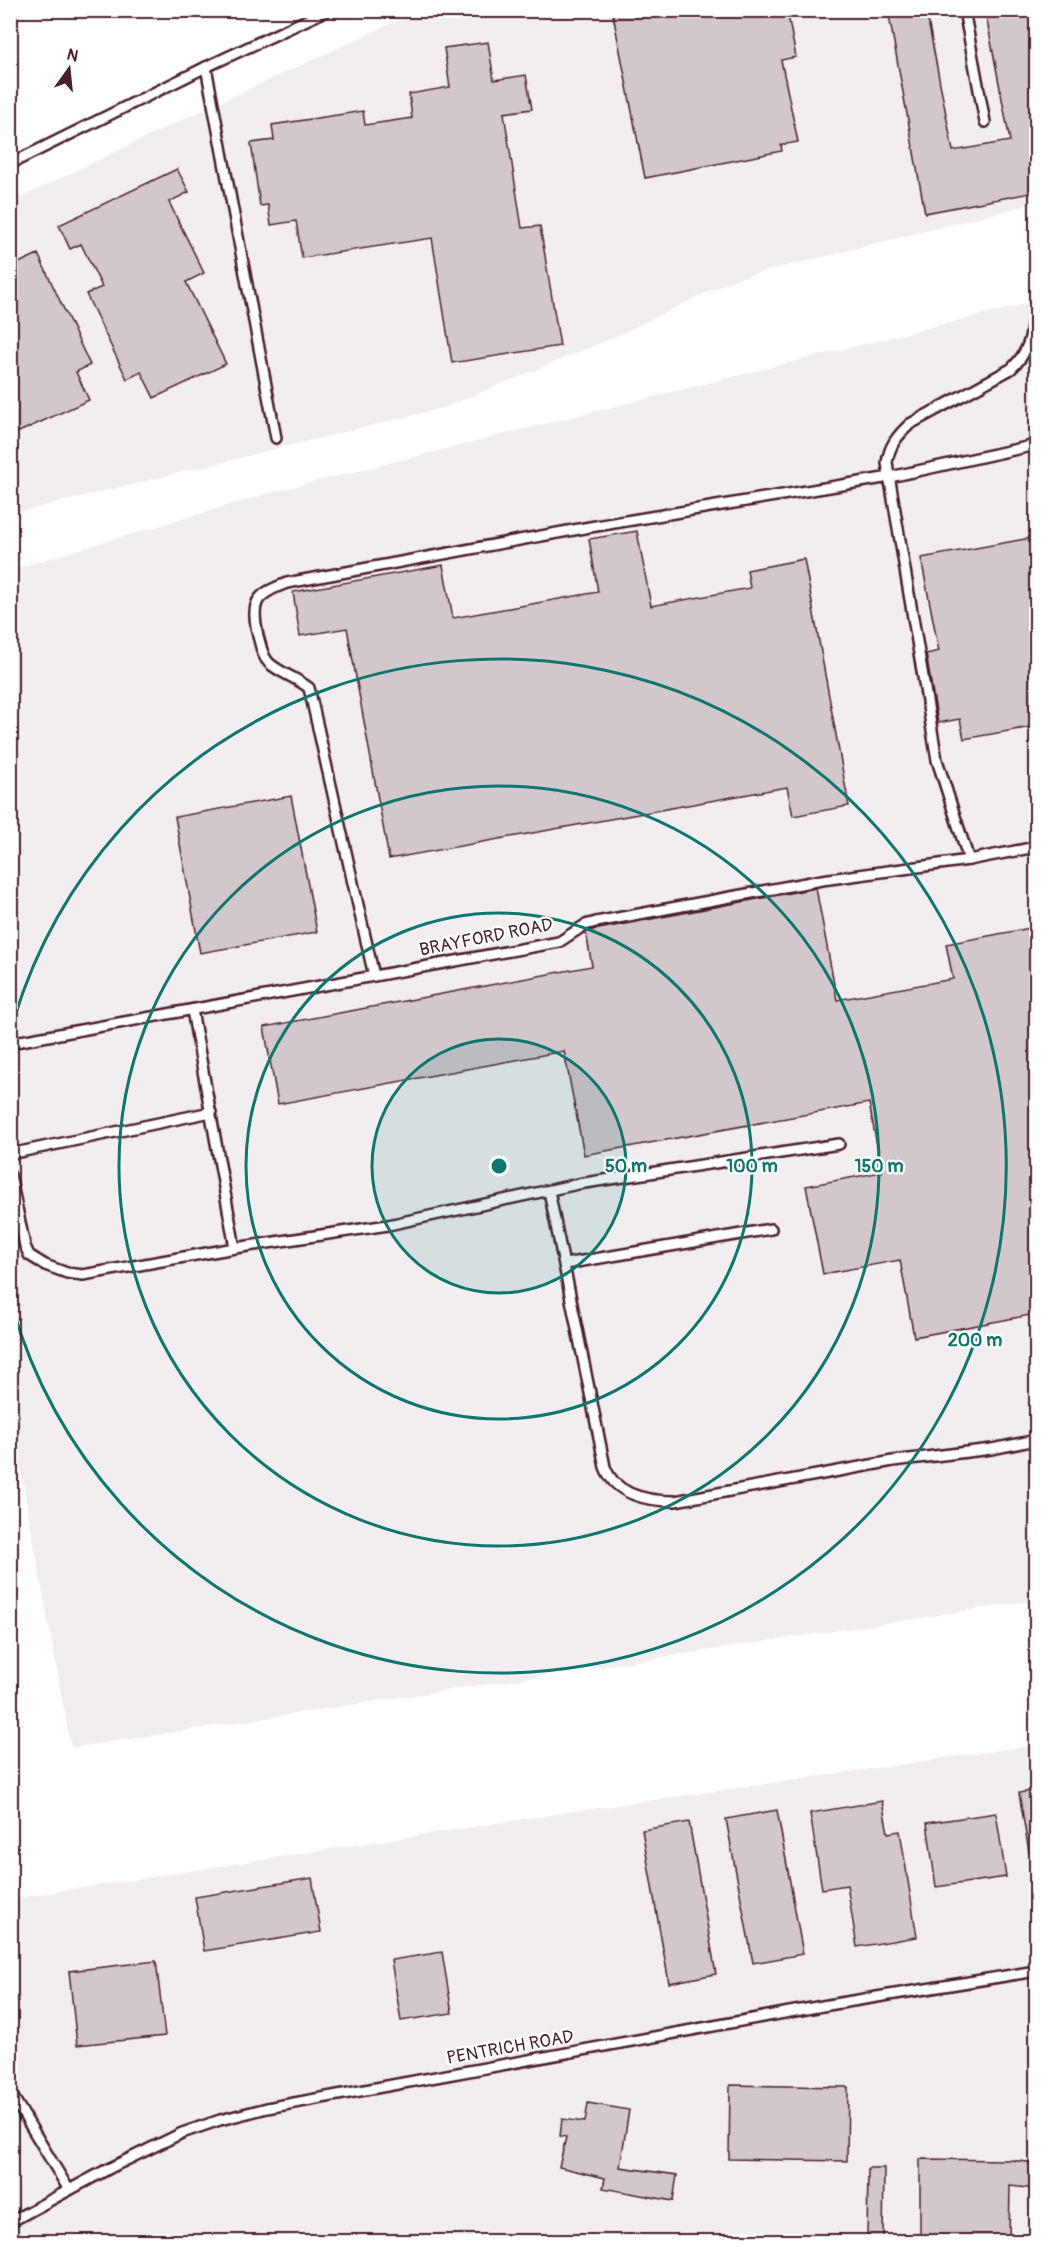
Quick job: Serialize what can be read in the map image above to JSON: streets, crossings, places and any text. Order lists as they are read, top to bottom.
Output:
{
  "streets": {
    "lane": ["BRAYFORD ROAD", "PENTRICH ROAD"]
  },
  "north": "top",
  "rings": [
    "50 m",
    "100 m",
    "150 m",
    "200 m"
  ]
}
